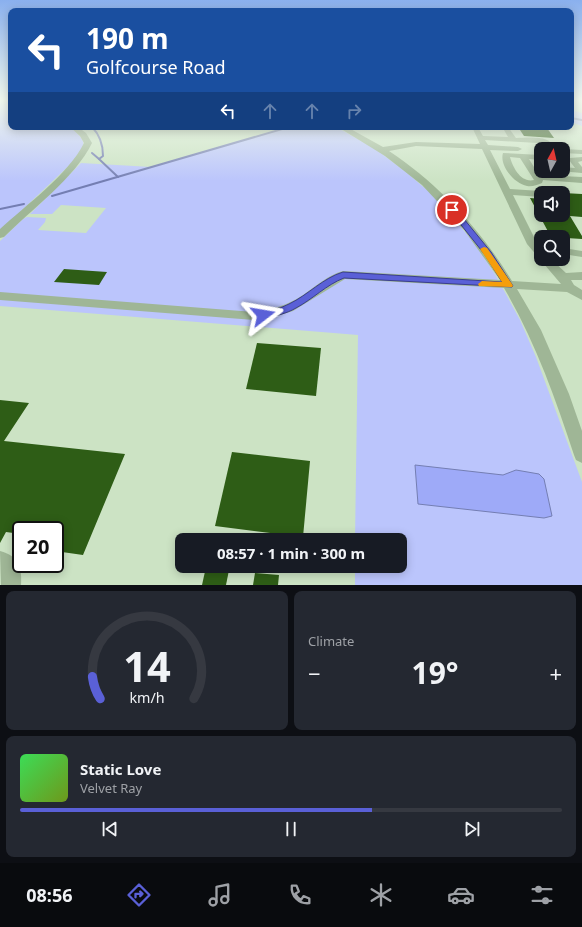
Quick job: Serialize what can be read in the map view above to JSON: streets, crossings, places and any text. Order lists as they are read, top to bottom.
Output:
{
  "north": "top",
  "page": {
    "turn": ["190 m", "Golfcourse Road"],
    "limit": "20",
    "trip": "08:57 · 1 min · 300 m",
    "tile": "Climate",
    "heat": ["−", "19°", "+"],
    "song": ["Static Love", "Velvet Ray"],
    "tabs": "08:56",
    "gauge": ["14", "km/h"]
  }
}
